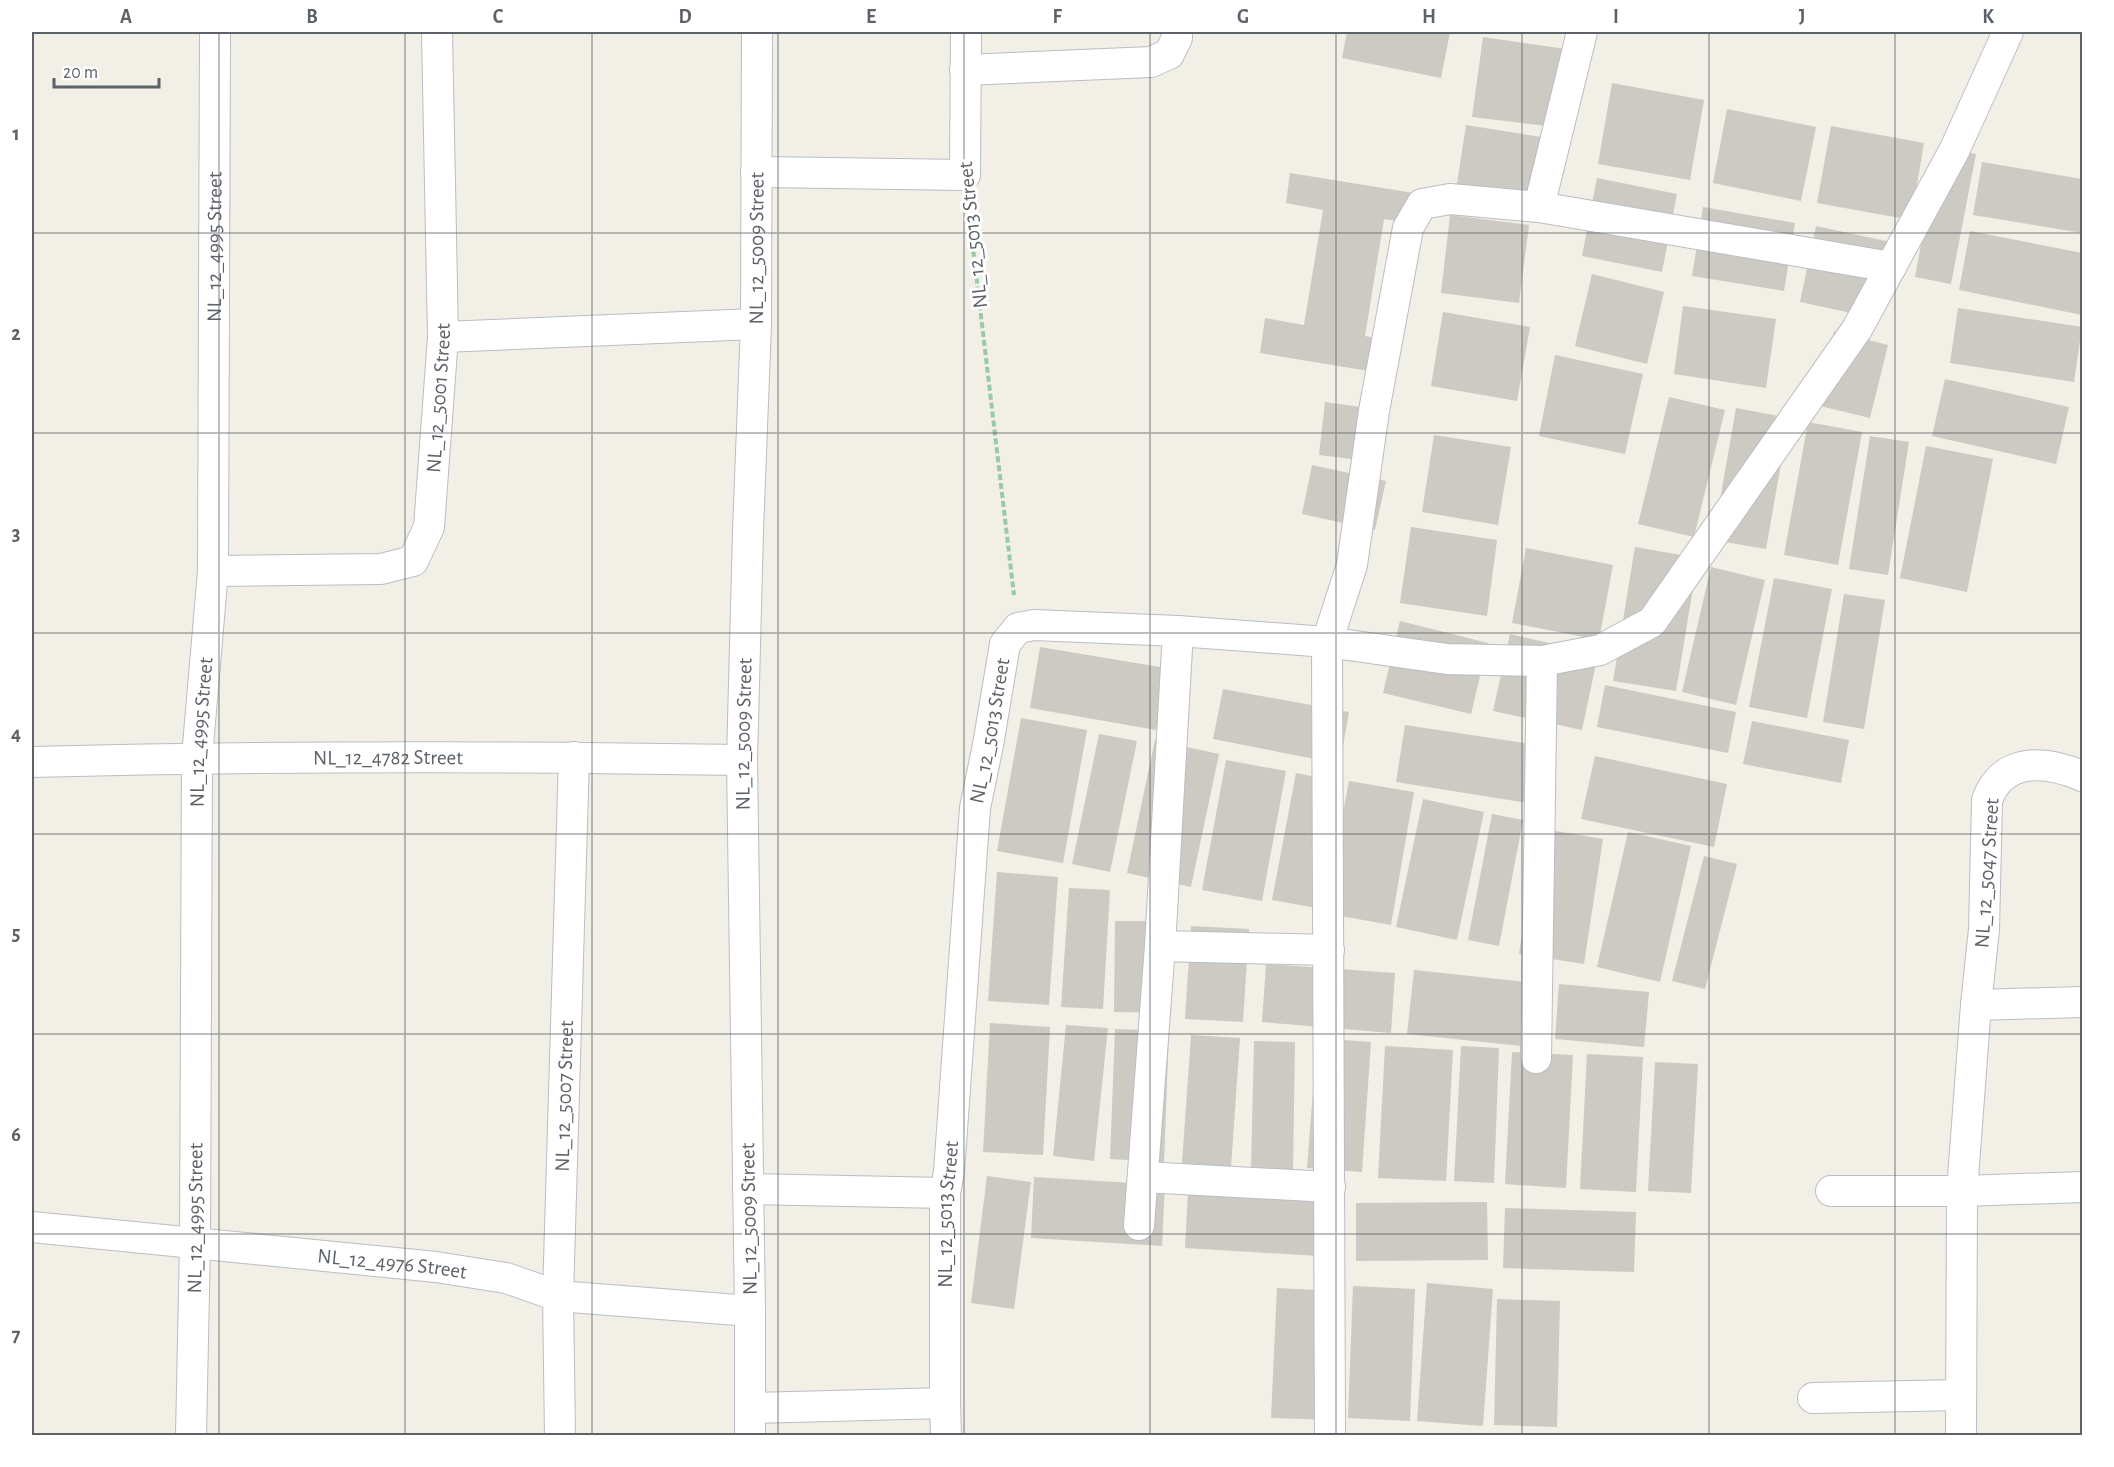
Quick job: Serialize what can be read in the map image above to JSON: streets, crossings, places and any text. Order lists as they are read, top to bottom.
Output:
{
  "streets": {
    "street": [
      "NL_12_5013 Street",
      "NL_12_4995 Street",
      "NL_12_5009 Street",
      "NL_12_5001 Street",
      "NL_12_4782 Street",
      "NL_12_5047 Street",
      "NL_12_5007 Street",
      "NL_12_4976 Street"
    ]
  },
  "crossings": [
    ["NL_12_4995 Street", "NL_12_5001 Street"],
    ["NL_12_4995 Street", "NL_12_4782 Street"],
    ["NL_12_4995 Street", "NL_12_4976 Street"],
    ["NL_12_5009 Street", "NL_12_4782 Street"],
    ["NL_12_5009 Street", "NL_12_4976 Street"],
    ["NL_12_4782 Street", "NL_12_5007 Street"],
    ["NL_12_5007 Street", "NL_12_4976 Street"]
  ],
  "scale_bar": "20 m",
  "grid": {
    "columns": [
      "A",
      "B",
      "C",
      "D",
      "E",
      "F",
      "G",
      "H",
      "I",
      "J",
      "K"
    ],
    "rows": [
      "1",
      "2",
      "3",
      "4",
      "5",
      "6",
      "7"
    ]
  }
}
